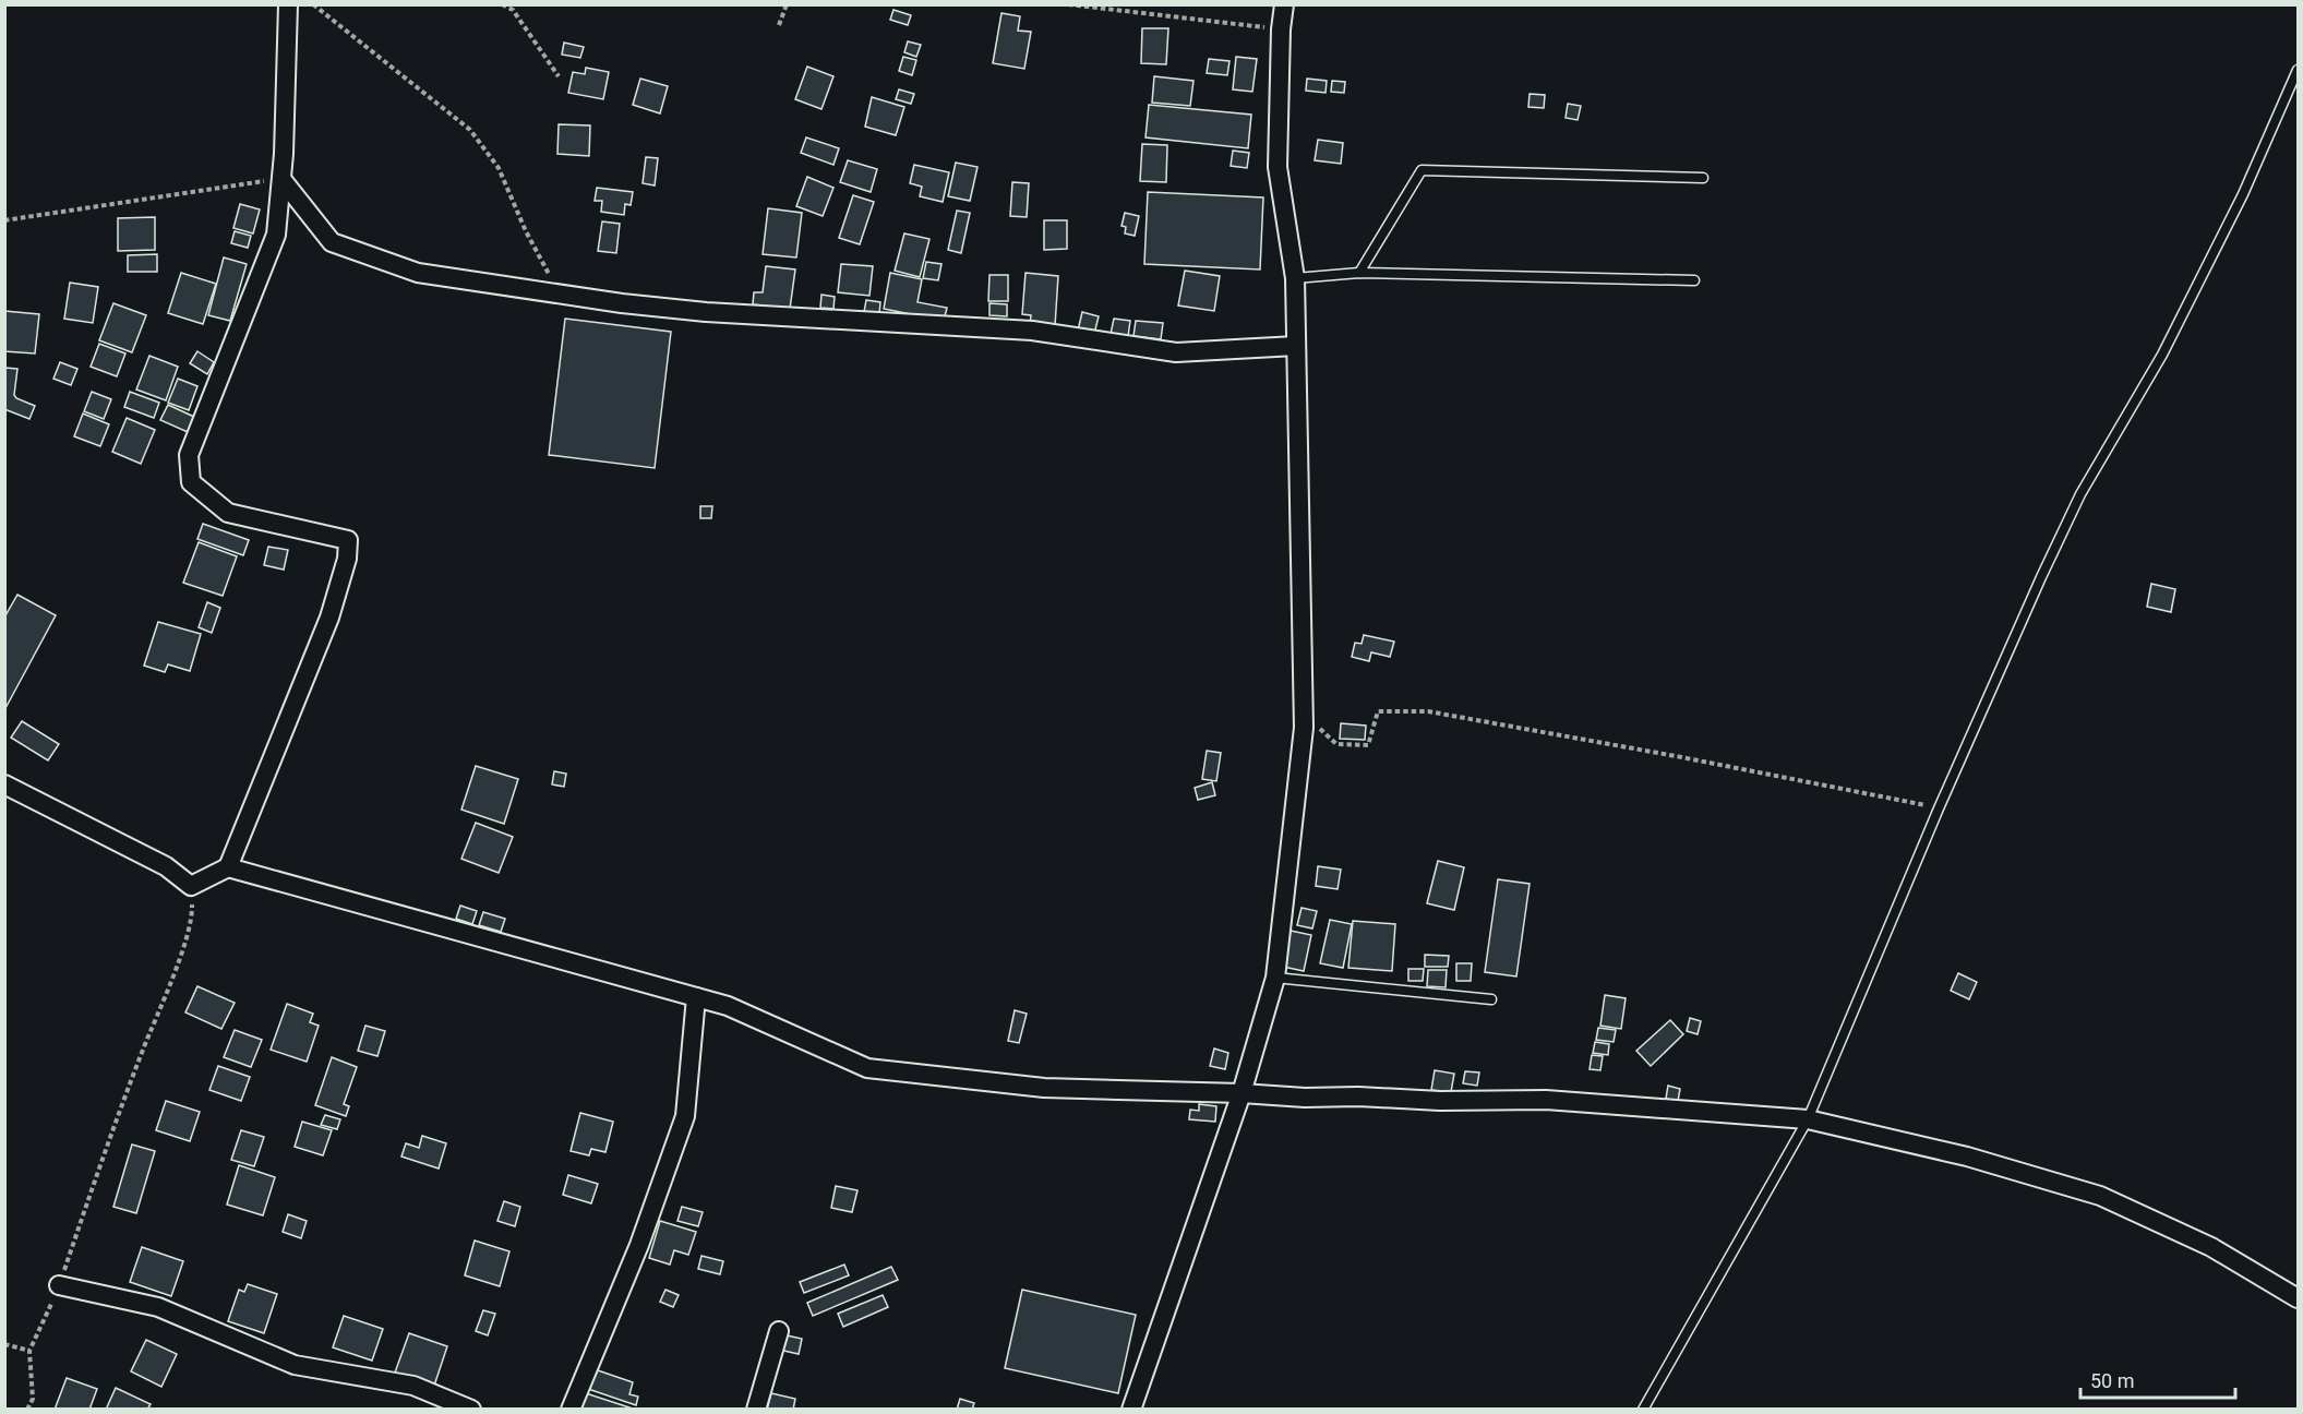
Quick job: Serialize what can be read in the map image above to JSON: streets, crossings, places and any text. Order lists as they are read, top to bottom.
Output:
{
  "scale_bar": "50 m"
}
